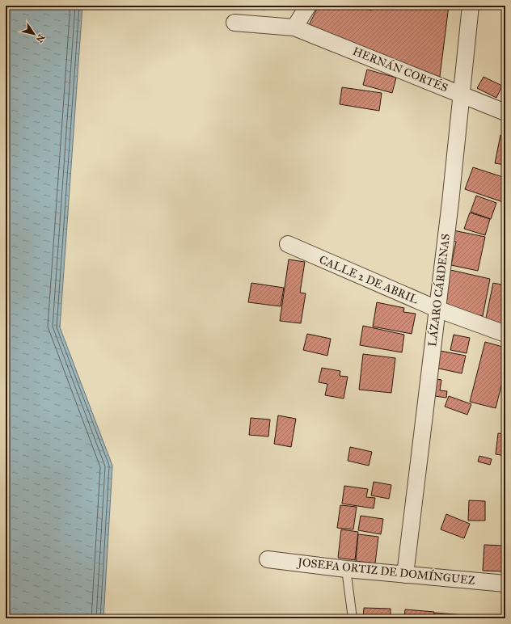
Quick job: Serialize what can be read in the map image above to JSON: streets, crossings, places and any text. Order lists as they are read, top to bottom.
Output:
{
  "streets": {
    "street": [
      "HERNÁN CORTÉS",
      "CALLE 2 DE ABRIL",
      "LÁZARO CÁRDENAS",
      "JOSEFA ORTIZ DE DOMÍNGUEZ"
    ]
  },
  "crossings": [
    ["HERNÁN CORTÉS", "LÁZARO CÁRDENAS"],
    ["CALLE 2 DE ABRIL", "LÁZARO CÁRDENAS"],
    ["LÁZARO CÁRDENAS", "JOSEFA ORTIZ DE DOMÍNGUEZ"]
  ],
  "north": "bottom right"
}
